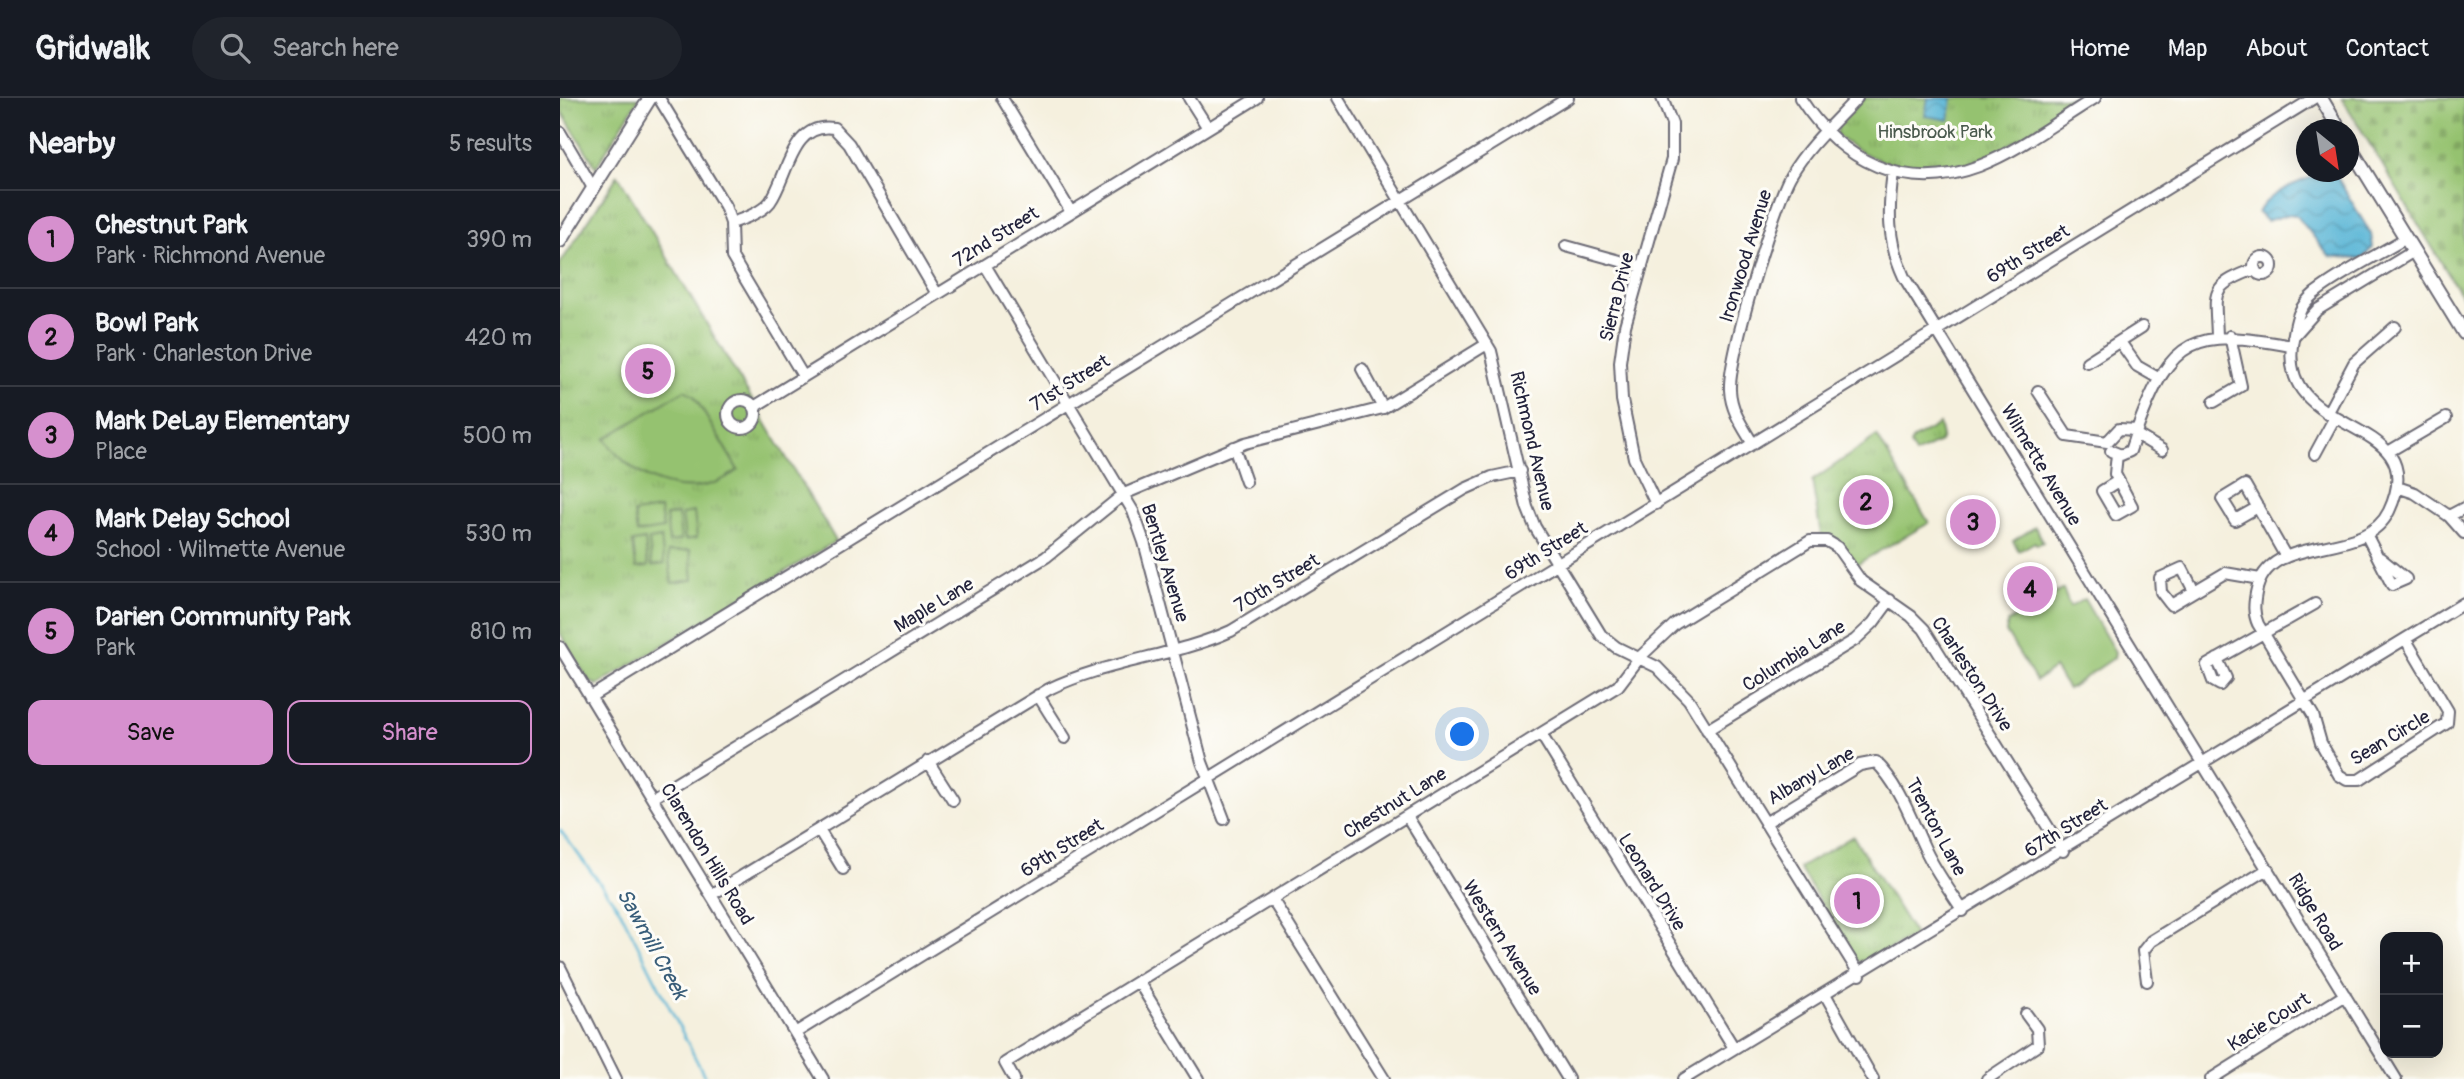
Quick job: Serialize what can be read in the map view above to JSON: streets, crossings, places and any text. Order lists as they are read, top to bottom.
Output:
{
  "streets": {
    "street": [
      "72nd Street",
      "69th Street",
      "Ironwood Avenue",
      "Sierra Drive",
      "71st Street",
      "Richmond Avenue",
      "Wilmette Avenue",
      "Bentley Avenue",
      "70th Street",
      "Maple Lane",
      "Columbia Lane",
      "Charleston Drive",
      "Sean Circle",
      "Albany Lane",
      "Chestnut Lane",
      "Trenton Lane",
      "67th Street",
      "Clarendon Hills Road",
      "Leonard Drive",
      "Ridge Road",
      "Western Avenue",
      "Kacie Court"
    ]
  },
  "crossings": [
    ["72nd Street", "Bentley Avenue"],
    ["69th Street", "Ironwood Avenue"],
    ["69th Street", "Sierra Drive"],
    ["69th Street", "Richmond Avenue"],
    ["69th Street", "Wilmette Avenue"],
    ["69th Street", "Bentley Avenue"],
    ["69th Street", "Clarendon Hills Road"],
    ["71st Street", "Richmond Avenue"],
    ["71st Street", "Bentley Avenue"],
    ["71st Street", "Clarendon Hills Road"],
    ["Richmond Avenue", "70th Street"],
    ["Richmond Avenue", "Maple Lane"],
    ["Richmond Avenue", "Columbia Lane"],
    ["Richmond Avenue", "Albany Lane"],
    ["Richmond Avenue", "Chestnut Lane"],
    ["Richmond Avenue", "67th Street"],
    ["Wilmette Avenue", "67th Street"],
    ["Wilmette Avenue", "Ridge Road"],
    ["Bentley Avenue", "70th Street"],
    ["Bentley Avenue", "Maple Lane"],
    ["70th Street", "Clarendon Hills Road"],
    ["Maple Lane", "Clarendon Hills Road"],
    ["Columbia Lane", "Charleston Drive"],
    ["Charleston Drive", "Chestnut Lane"],
    ["Charleston Drive", "67th Street"],
    ["Sean Circle", "67th Street"],
    ["Albany Lane", "Trenton Lane"],
    ["Chestnut Lane", "Leonard Drive"],
    ["Chestnut Lane", "Western Avenue"],
    ["Trenton Lane", "67th Street"],
    ["67th Street", "Leonard Drive"],
    ["67th Street", "Ridge Road"],
    ["Ridge Road", "Kacie Court"]
  ],
  "water": ["Sawmill Creek"],
  "parks": ["Hinsbrook Park"],
  "north": "bottom right",
  "page": {
    "header": "Gridwalk",
    "search": "Search here",
    "nav": [
      "Home",
      "Map",
      "About",
      "Contact"
    ],
    "heading": ["Nearby", "5 results"],
    "list": [
      {
        "mark": "1",
        "name": "Chestnut Park",
        "note": "Park · Richmond Avenue",
        "value": "390 m"
      },
      {
        "mark": "2",
        "name": "Bowl Park",
        "note": "Park · Charleston Drive",
        "value": "420 m"
      },
      {
        "mark": "3",
        "name": "Mark DeLay Elementary",
        "note": "Place",
        "value": "500 m"
      },
      {
        "mark": "4",
        "name": "Mark Delay School",
        "note": "School · Wilmette Avenue",
        "value": "530 m"
      },
      {
        "mark": "5",
        "name": "Darien Community Park",
        "note": "Park",
        "value": "810 m"
      }
    ],
    "pins": [
      "5",
      "2",
      "3",
      "4",
      "1"
    ],
    "buttons": ["Save", "Share"],
    "map_buttons": ["+", "−"]
  }
}
